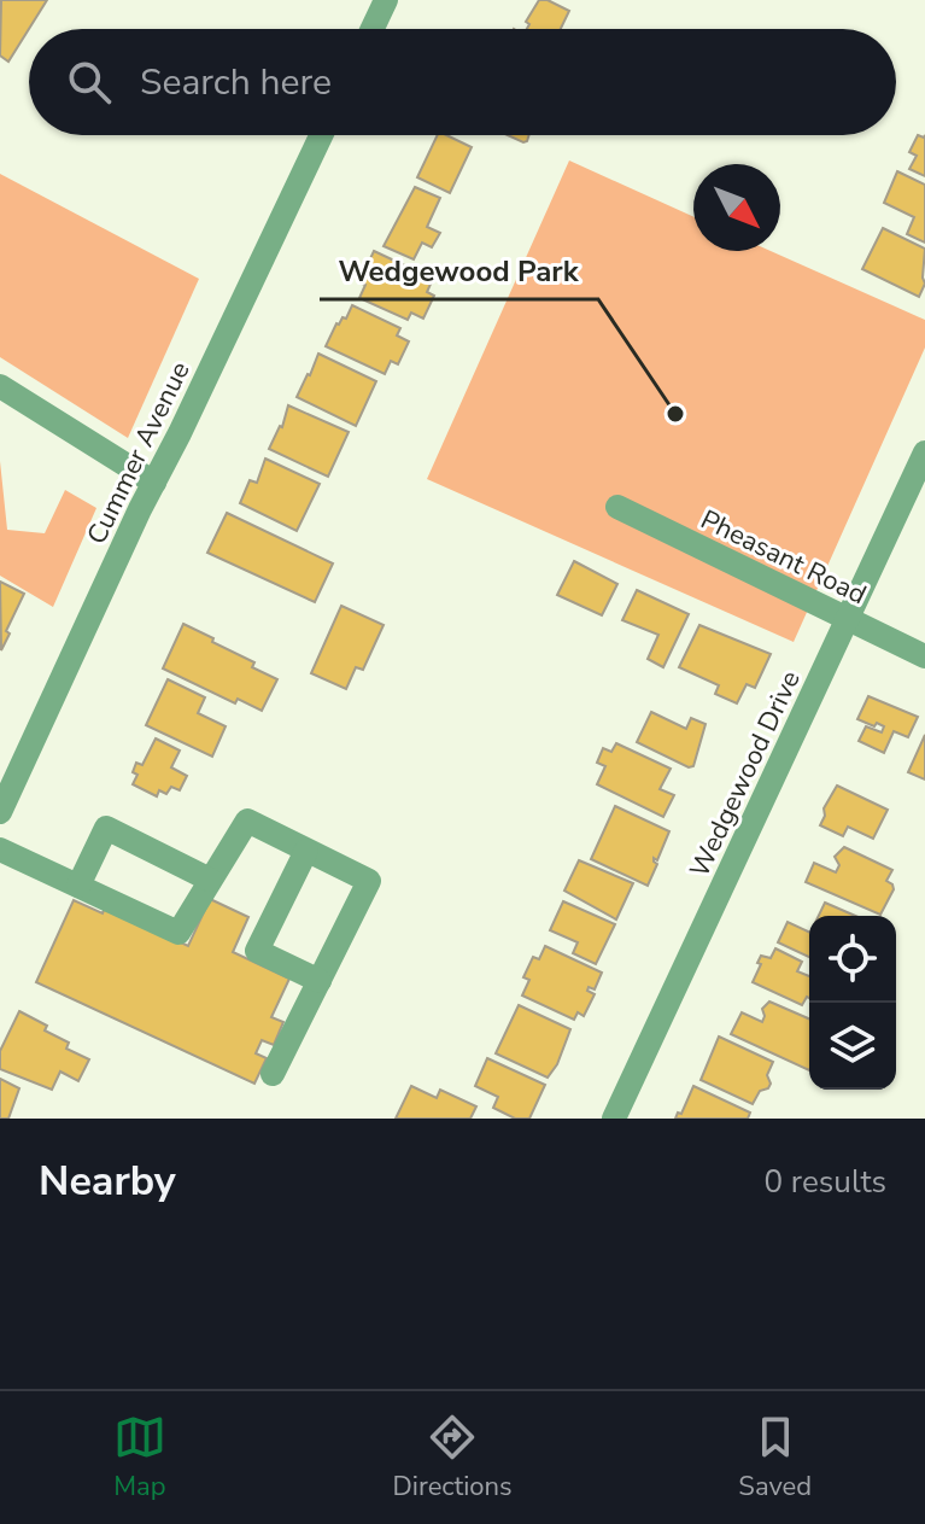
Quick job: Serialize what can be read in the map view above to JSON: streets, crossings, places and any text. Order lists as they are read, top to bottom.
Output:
{
  "streets": {
    "street": ["Cummer Avenue", "Pheasant Road", "Wedgewood Drive"]
  },
  "crossings": [
    ["Pheasant Road", "Wedgewood Drive"]
  ],
  "places": ["Wedgewood Park"],
  "north": "bottom right",
  "page": {
    "search": "Search here",
    "heading": ["Nearby", "0 results"],
    "nav": ["Map", "Directions", "Saved"]
  }
}
